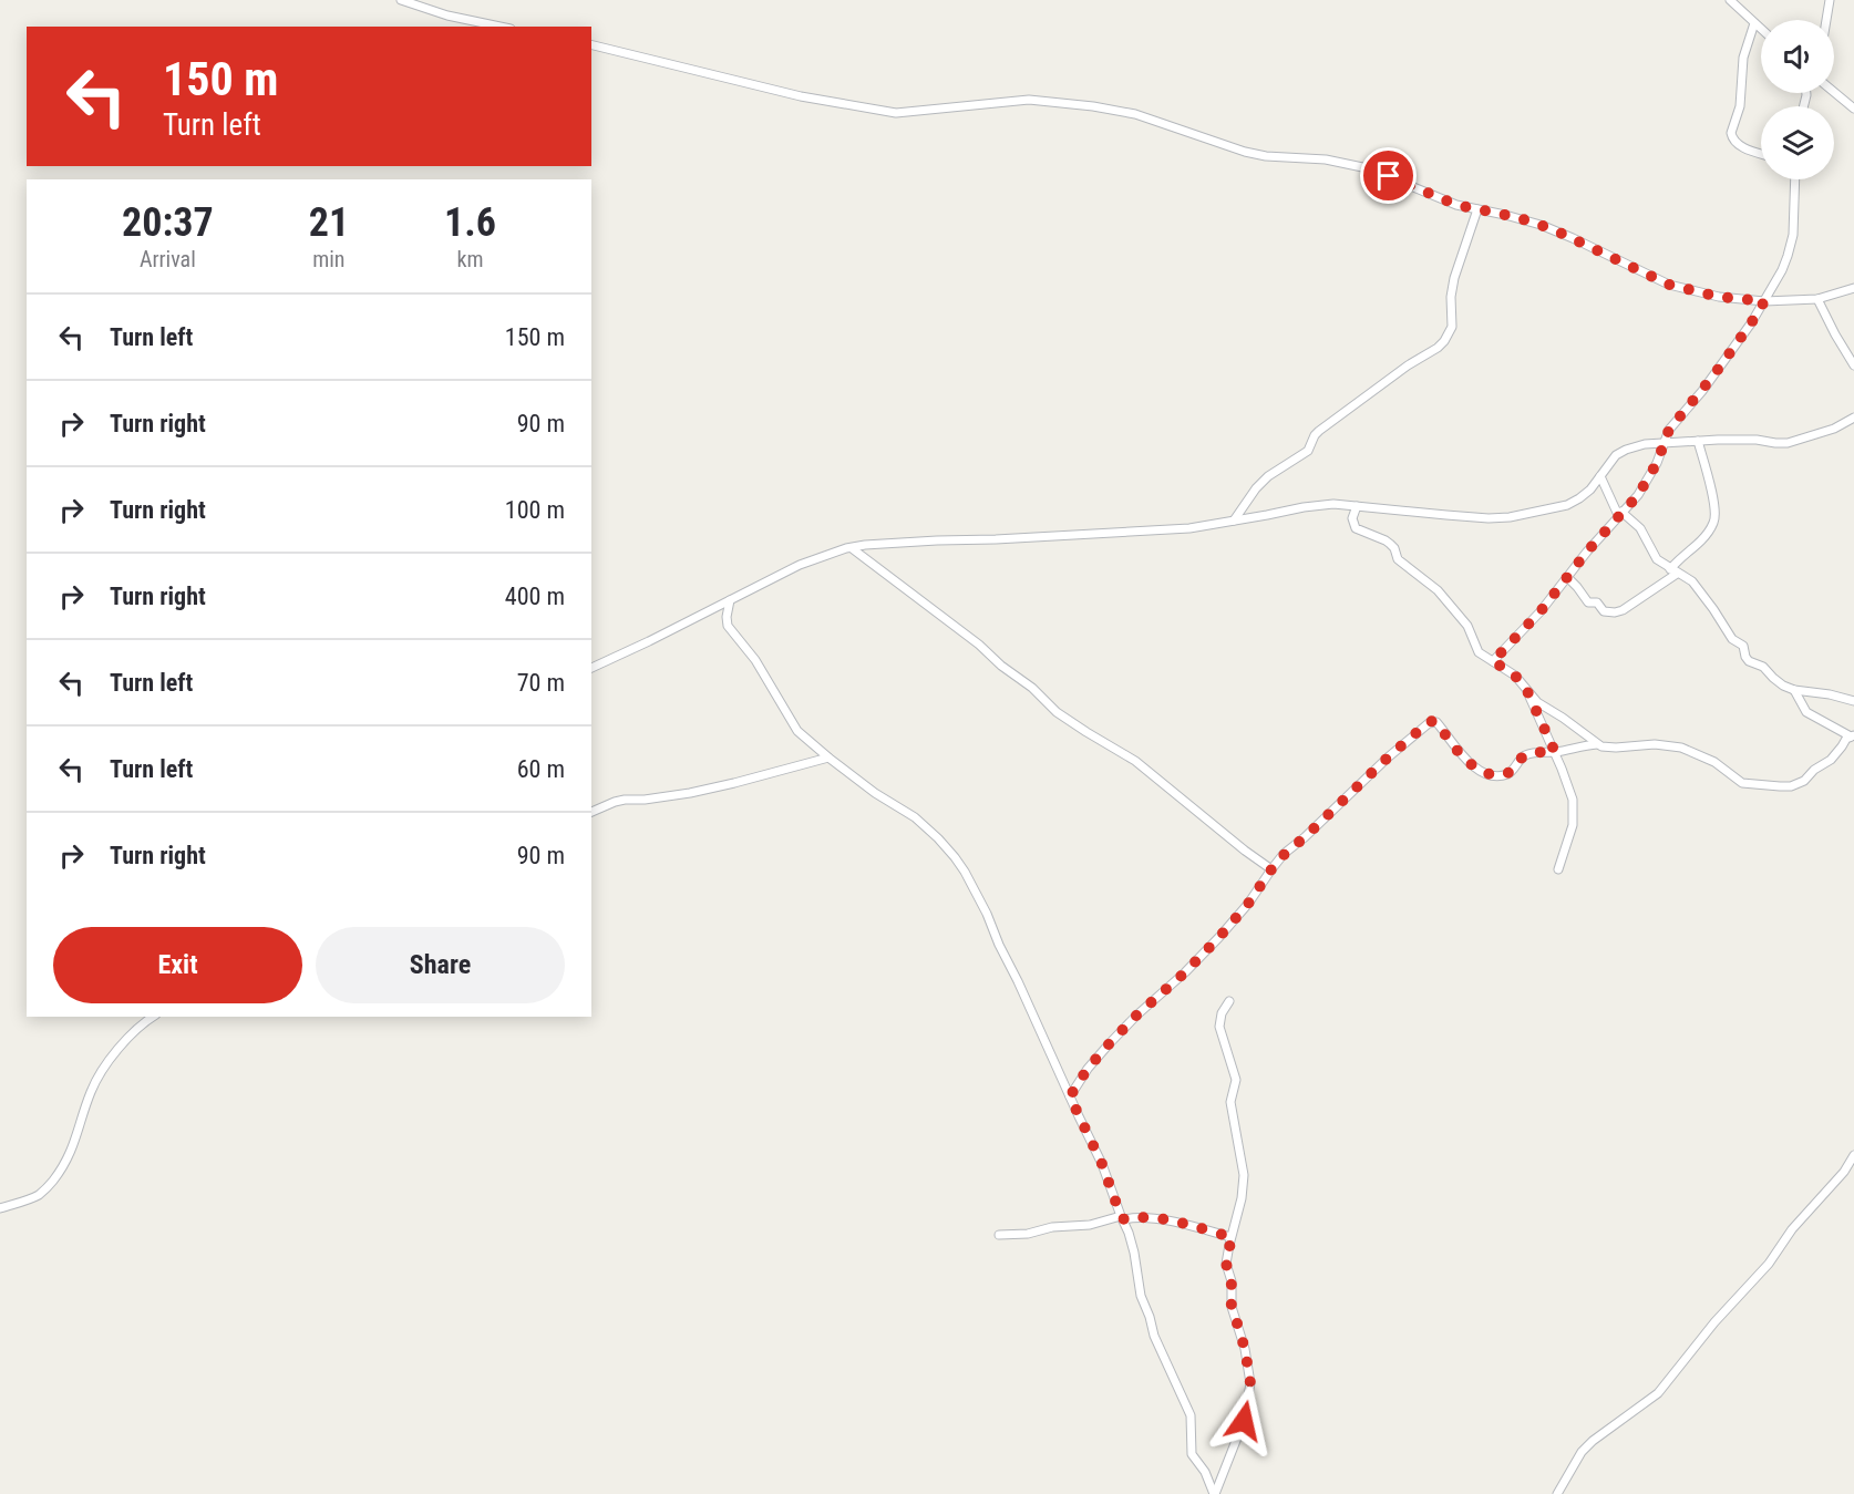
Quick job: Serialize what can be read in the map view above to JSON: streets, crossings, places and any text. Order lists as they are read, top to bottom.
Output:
{
  "page": {
    "turn": ["150 m", "Turn left"],
    "eta": [
      "20:37",
      "Arrival",
      "21",
      "min",
      "1.6",
      "km"
    ],
    "list": [
      {
        "name": "Turn left",
        "value": "150 m"
      },
      {
        "name": "Turn right",
        "value": "90 m"
      },
      {
        "name": "Turn right",
        "value": "100 m"
      },
      {
        "name": "Turn right",
        "value": "400 m"
      },
      {
        "name": "Turn left",
        "value": "70 m"
      },
      {
        "name": "Turn left",
        "value": "60 m"
      },
      {
        "name": "Turn right",
        "value": "90 m"
      }
    ],
    "buttons": ["Exit", "Share"]
  }
}
